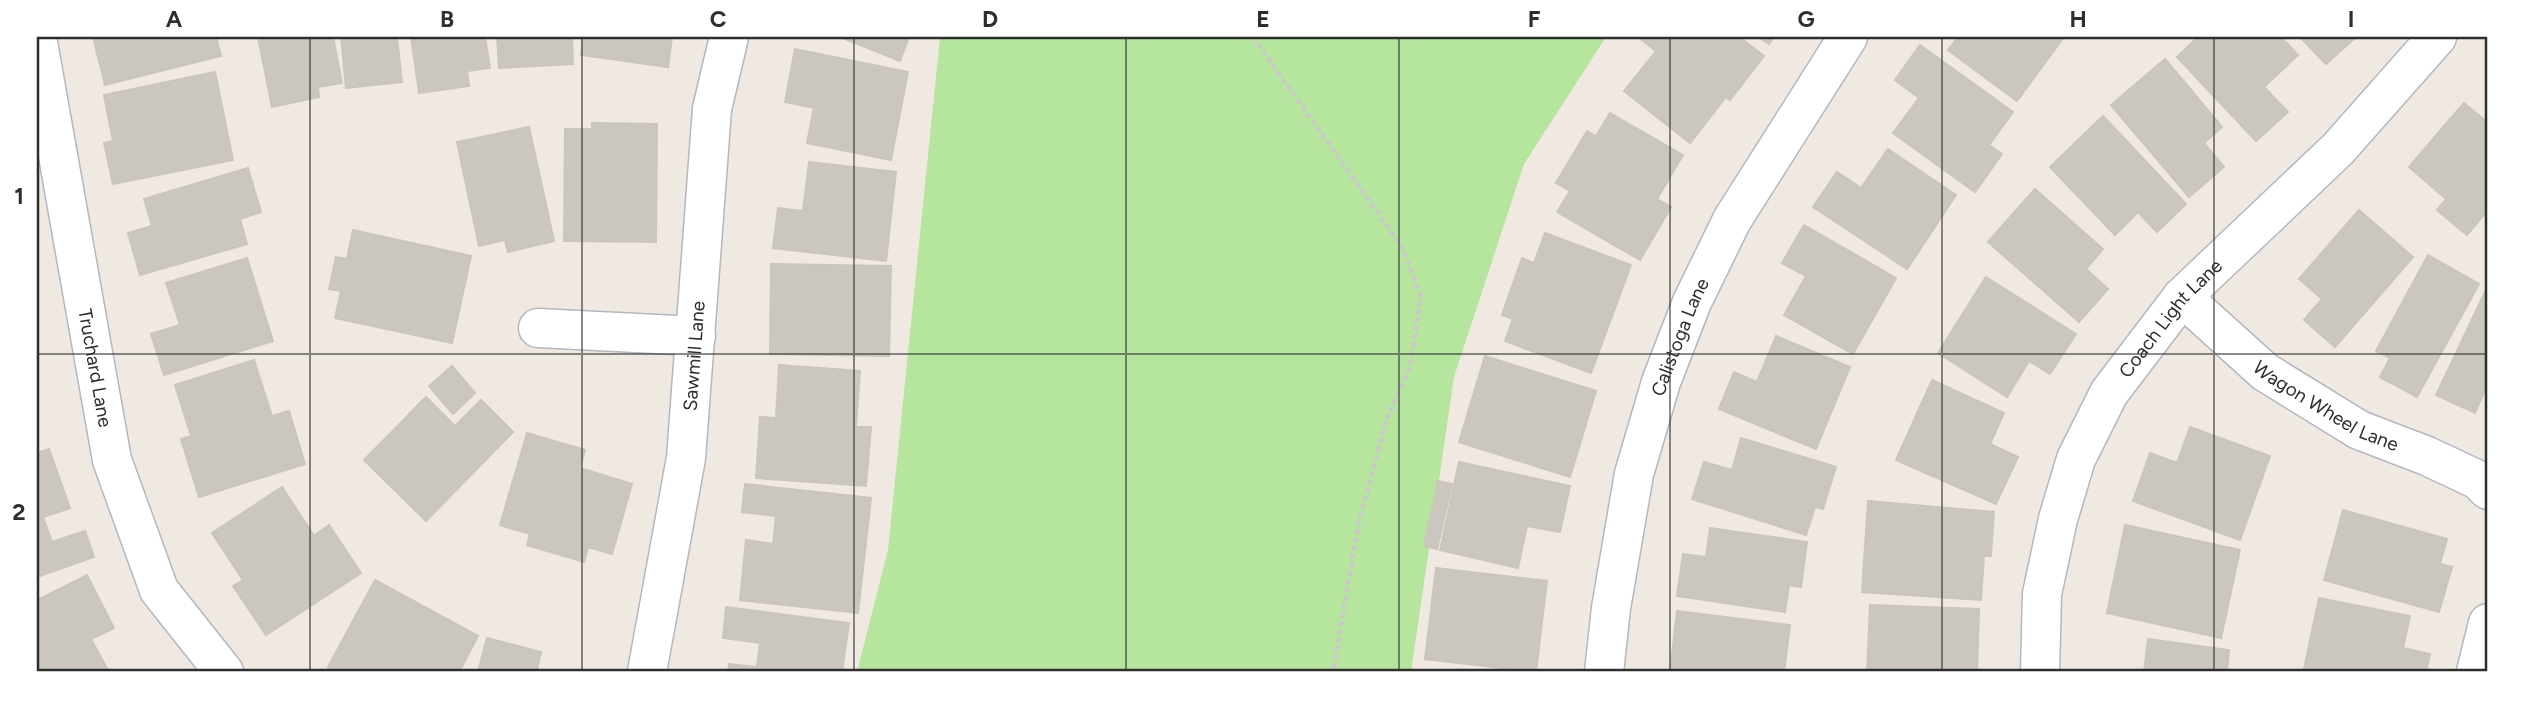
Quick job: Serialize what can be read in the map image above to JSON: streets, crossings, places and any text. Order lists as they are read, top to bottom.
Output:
{
  "streets": {
    "street": [
      "Coach Light Lane",
      "Calistoga Lane",
      "Sawmill Lane",
      "Truchard Lane",
      "Wagon Wheel Lane"
    ]
  },
  "crossings": [
    ["Coach Light Lane", "Wagon Wheel Lane"]
  ],
  "grid": {
    "columns": [
      "A",
      "B",
      "C",
      "D",
      "E",
      "F",
      "G",
      "H",
      "I"
    ],
    "rows": ["1", "2"]
  }
}
